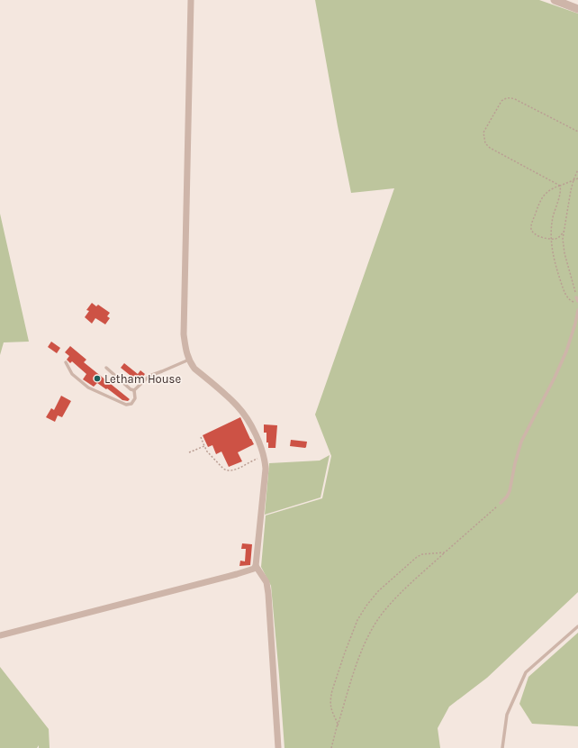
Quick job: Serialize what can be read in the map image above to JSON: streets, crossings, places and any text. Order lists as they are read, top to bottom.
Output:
{
  "places": ["Letham House"]
}
